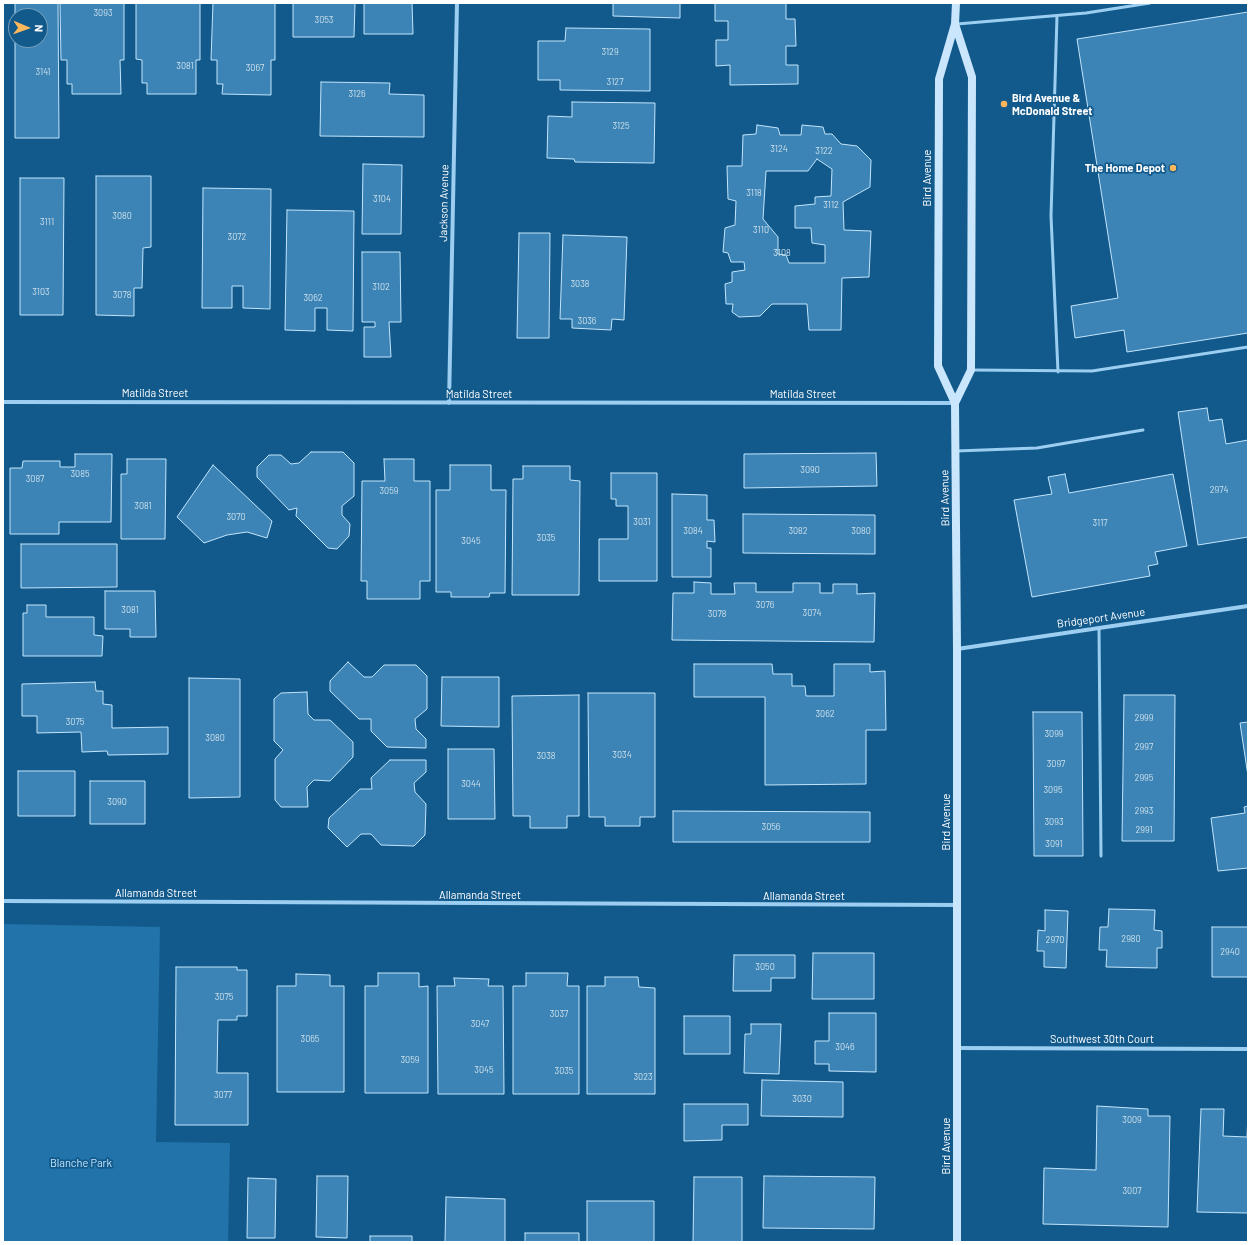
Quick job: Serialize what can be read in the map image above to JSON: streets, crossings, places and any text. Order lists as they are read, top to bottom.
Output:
{
  "streets": {
    "street": [
      "Bird Avenue",
      "Jackson Avenue",
      "Matilda Street",
      "Bridgeport Avenue",
      "Allamanda Street",
      "Southwest 30th Court"
    ]
  },
  "crossings": [
    ["Bird Avenue", "Matilda Street"],
    ["Bird Avenue", "Bridgeport Avenue"],
    ["Bird Avenue", "Allamanda Street"],
    ["Bird Avenue", "Southwest 30th Court"],
    ["Jackson Avenue", "Matilda Street"]
  ],
  "parks": ["Blanche Park"],
  "places": ["Bird Avenue & McDonald Street", "The Home Depot"],
  "house_numbers": [
    "3093",
    "3053",
    "3129",
    "3081",
    "3067",
    "3141",
    "3127",
    "3126",
    "3125",
    "3124",
    "3122",
    "3118",
    "3104",
    "3112",
    "3080",
    "3111",
    "3110",
    "3072",
    "3108",
    "3038",
    "3102",
    "3103",
    "3078",
    "3062",
    "3036",
    "3090",
    "3085",
    "3087",
    "2974",
    "3059",
    "3081",
    "3070",
    "3031",
    "3117",
    "3084",
    "3082",
    "3080",
    "3035",
    "3045",
    "3076",
    "3081",
    "3074",
    "3078",
    "3062",
    "2999",
    "3075",
    "3099",
    "3080",
    "2997",
    "3034",
    "3038",
    "3097",
    "2995",
    "3044",
    "3095",
    "3090",
    "2993",
    "3093",
    "3056",
    "2991",
    "3091",
    "2980",
    "2970",
    "2940",
    "3050",
    "3075",
    "3037",
    "3047",
    "3065",
    "3046",
    "3059",
    "3045",
    "3035",
    "3023",
    "3077",
    "3030",
    "3009",
    "3007"
  ],
  "north": "right"
}
